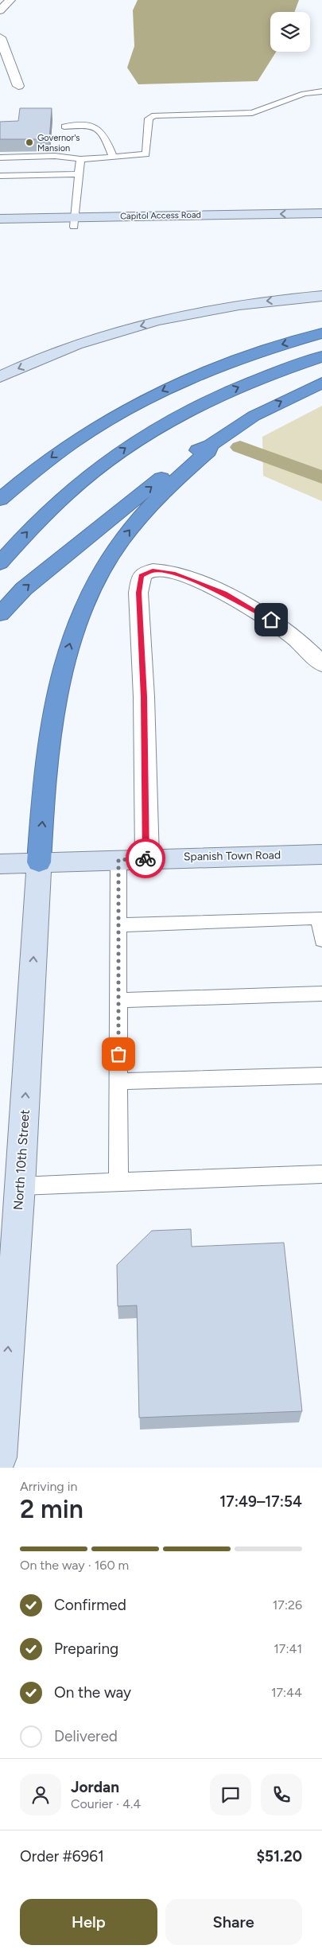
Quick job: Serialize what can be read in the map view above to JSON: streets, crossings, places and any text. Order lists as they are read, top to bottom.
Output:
{
  "streets": {
    "main road": ["Capitol Access Road", "Spanish Town Road", "North 10th Street"]
  },
  "crossings": [
    ["Spanish Town Road", "North 10th Street"]
  ],
  "one_way": ["North 10th Street"],
  "places": ["Governor's Mansion"],
  "page": {
    "heading": ["2 min", "Arriving in", "17:49–17:54"],
    "panel": [
      "Jordan",
      "Courier · 4.4",
      "Order #6961",
      "$51.20"
    ],
    "bar": "On the way · 160 m",
    "list": [
      ["Confirmed", "17:26"],
      ["Preparing", "17:41"],
      ["On the way", "17:44"],
      "Delivered"
    ],
    "buttons": ["Help", "Share"]
  }
}
